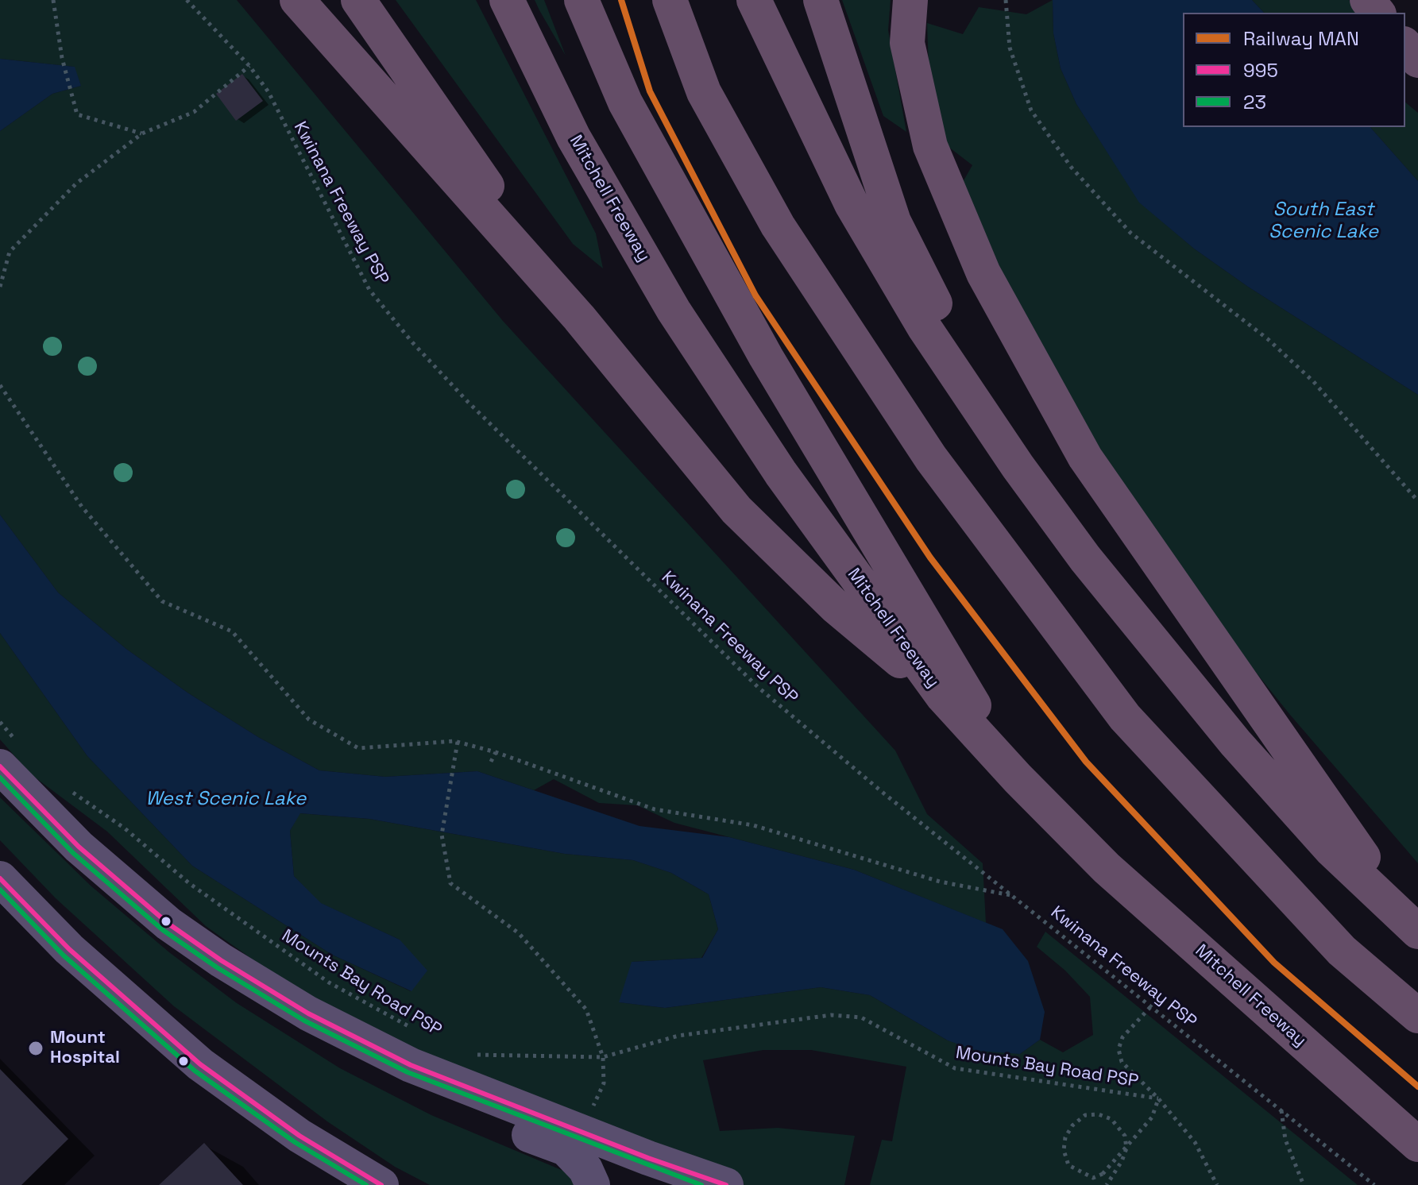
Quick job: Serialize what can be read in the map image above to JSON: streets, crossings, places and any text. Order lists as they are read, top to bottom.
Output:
{
  "streets": {
    "highway": ["Mitchell Freeway"],
    "path": ["Kwinana Freeway PSP", "Mounts Bay Road PSP"]
  },
  "water": ["South East Scenic Lake", "West Scenic Lake"],
  "places": ["Mount Hospital"],
  "lines": ["rail line MAN", "transit line 995", "transit line 23"],
  "legend": ["Railway MAN", "995", "23"]
}
